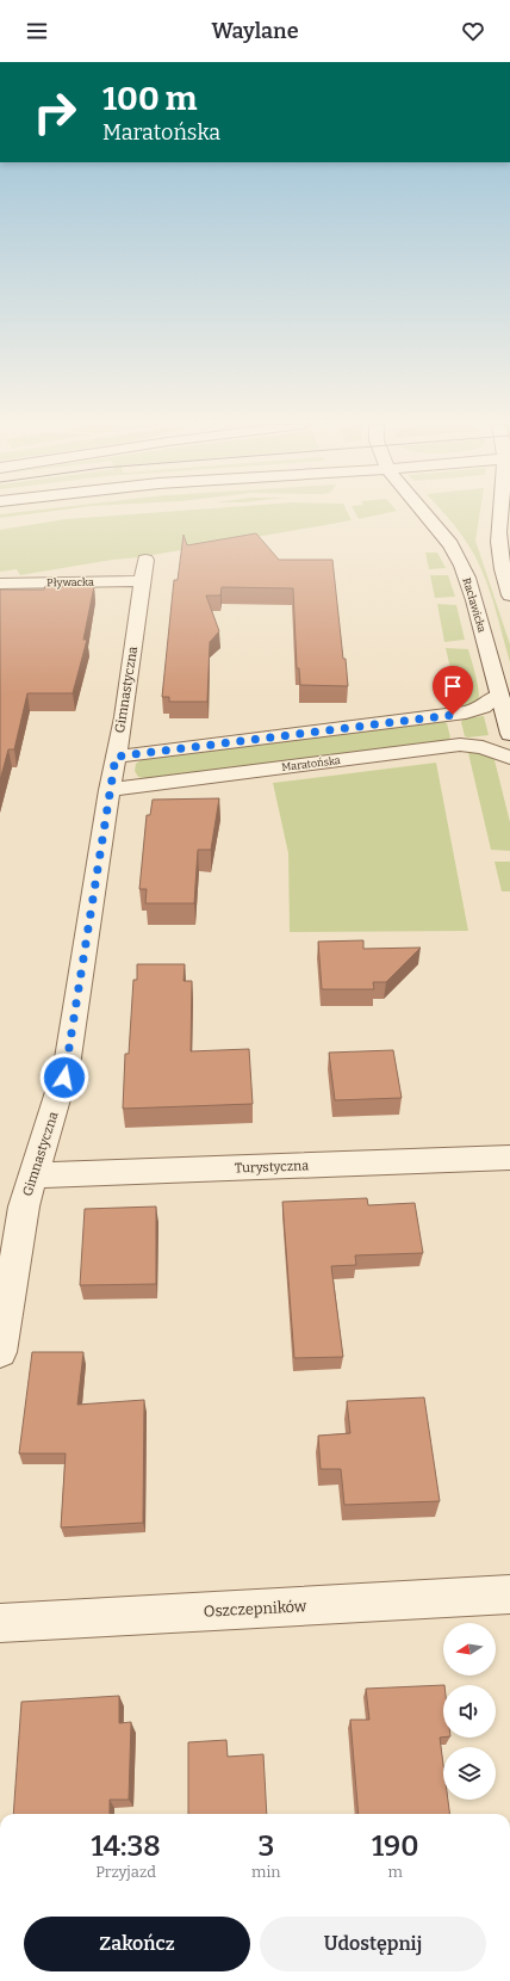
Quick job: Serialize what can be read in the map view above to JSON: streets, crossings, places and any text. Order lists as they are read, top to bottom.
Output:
{
  "streets": {
    "street": [
      "Pływacka",
      "Racławicka",
      "Gimnastyczna",
      "Maratońska",
      "Turystyczna",
      "Oszczepników"
    ]
  },
  "crossings": [
    ["Pływacka", "Gimnastyczna"],
    ["Gimnastyczna", "Maratońska"],
    ["Gimnastyczna", "Turystyczna"]
  ],
  "north": "left",
  "page": {
    "header": "Waylane",
    "turn": ["100 m", "Maratońska"],
    "eta": [
      "14:38",
      "Przyjazd",
      "3",
      "min",
      "190",
      "m"
    ],
    "buttons": ["Zakończ", "Udostępnij"]
  }
}
